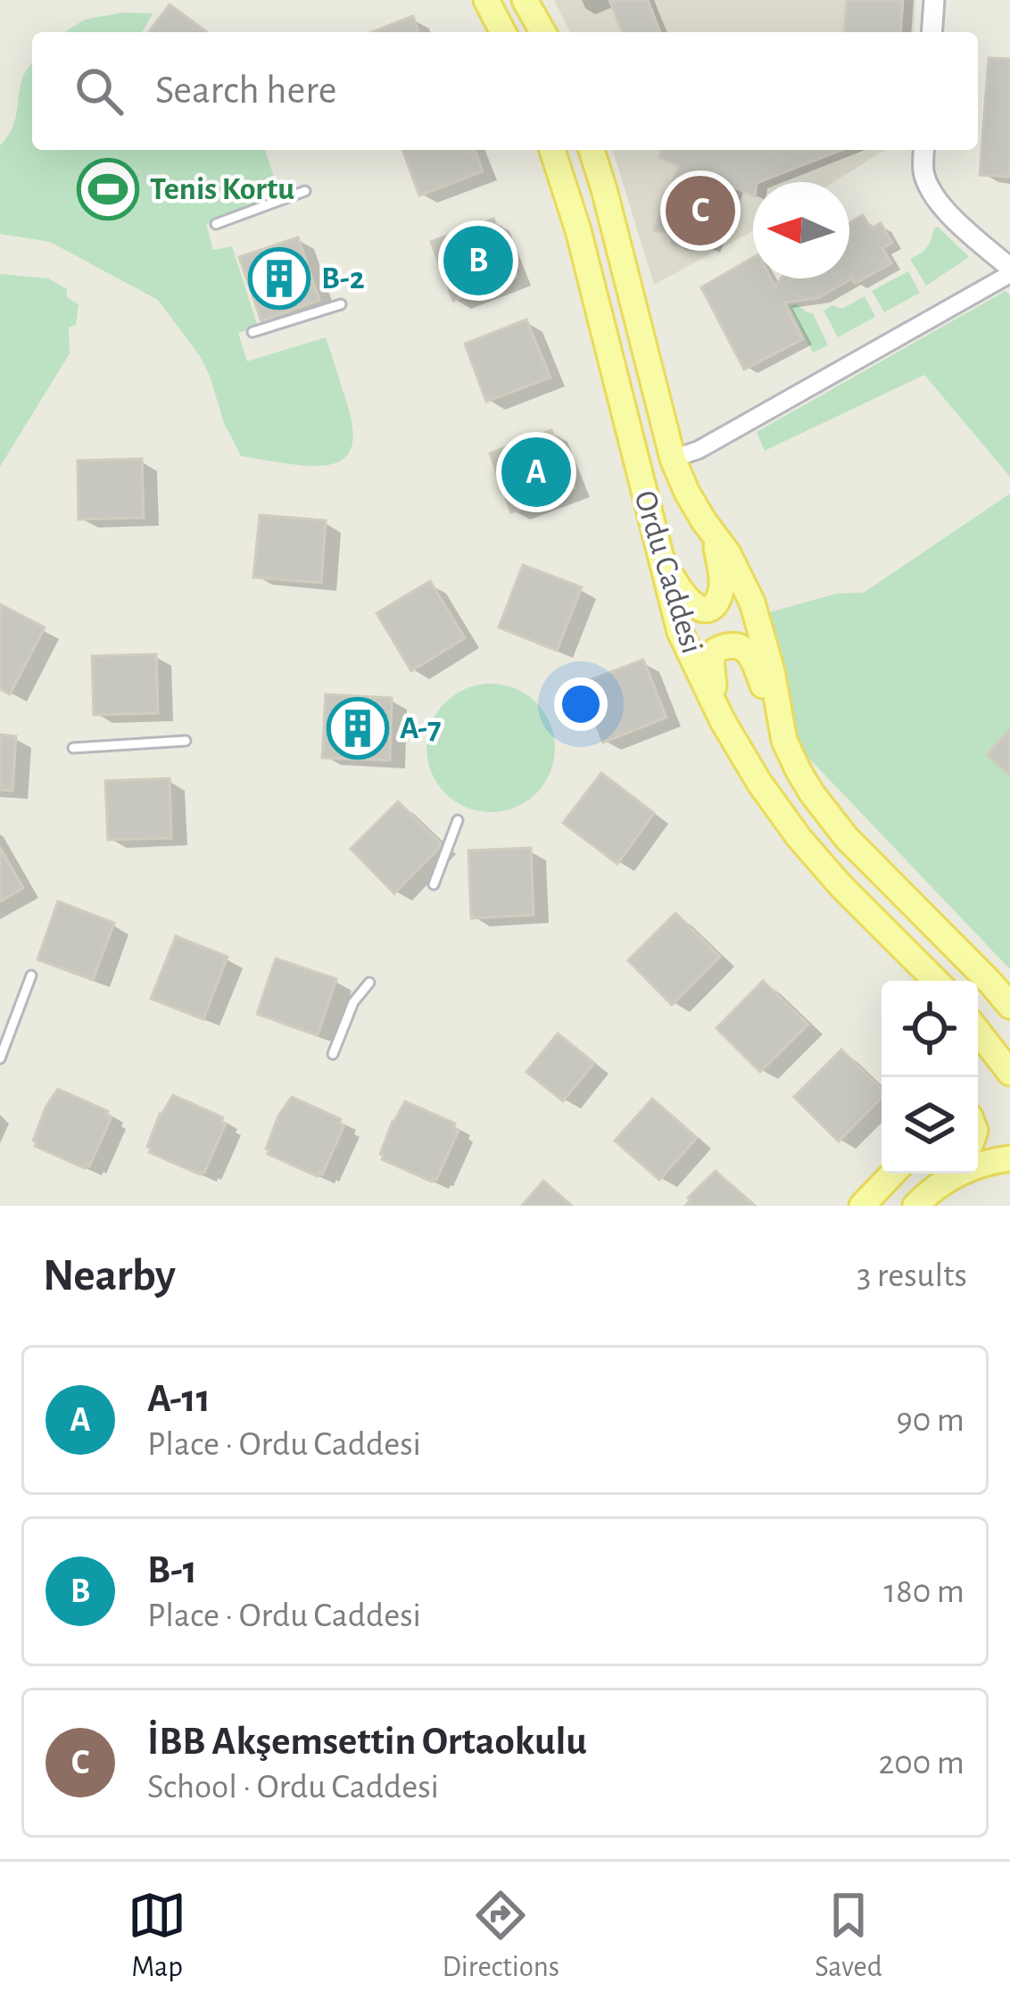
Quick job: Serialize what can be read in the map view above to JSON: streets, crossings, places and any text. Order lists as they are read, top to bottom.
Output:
{
  "streets": {
    "main road": ["Ordu Caddesi"]
  },
  "places": {
    "sports": ["Tenis Kortu"],
    "building": ["B-2", "A-7"]
  },
  "north": "left",
  "page": {
    "search": "Search here",
    "pins": ["C", "B", "A"],
    "heading": ["Nearby", "3 results"],
    "list": [
      {
        "mark": "A",
        "name": "A-11",
        "note": "Place · Ordu Caddesi",
        "value": "90 m"
      },
      {
        "mark": "B",
        "name": "B-1",
        "note": "Place · Ordu Caddesi",
        "value": "180 m"
      },
      {
        "mark": "C",
        "name": "İBB Akşemsettin Ortaokulu",
        "note": "School · Ordu Caddesi",
        "value": "200 m"
      }
    ],
    "nav": ["Map", "Directions", "Saved"]
  }
}
